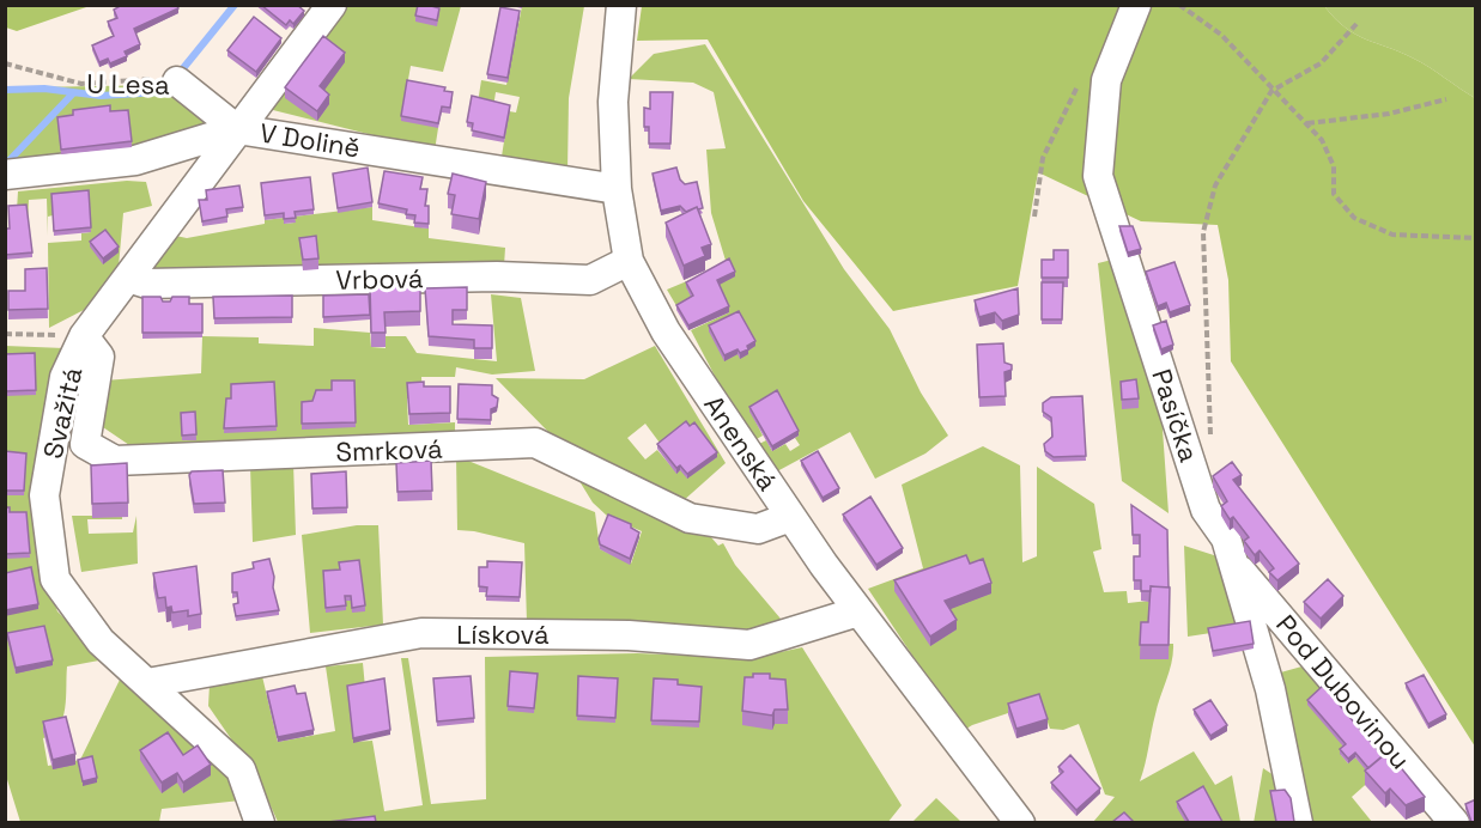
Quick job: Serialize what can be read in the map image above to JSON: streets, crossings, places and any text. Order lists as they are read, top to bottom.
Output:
{
  "streets": {
    "street": [
      "U Lesa",
      "V Dolině",
      "Vrbová",
      "Svažitá",
      "Pasíčka",
      "Anenská",
      "Smrková",
      "Lísková",
      "Pod Dubovinou"
    ]
  },
  "crossings": [
    ["U Lesa", "V Dolině"],
    ["U Lesa", "Svažitá"],
    ["V Dolině", "Svažitá"],
    ["V Dolině", "Anenská"],
    ["Vrbová", "Svažitá"],
    ["Vrbová", "Anenská"],
    ["Svažitá", "Smrková"],
    ["Svažitá", "Lísková"],
    ["Pasíčka", "Pod Dubovinou"],
    ["Anenská", "Smrková"],
    ["Anenská", "Lísková"]
  ]
}
